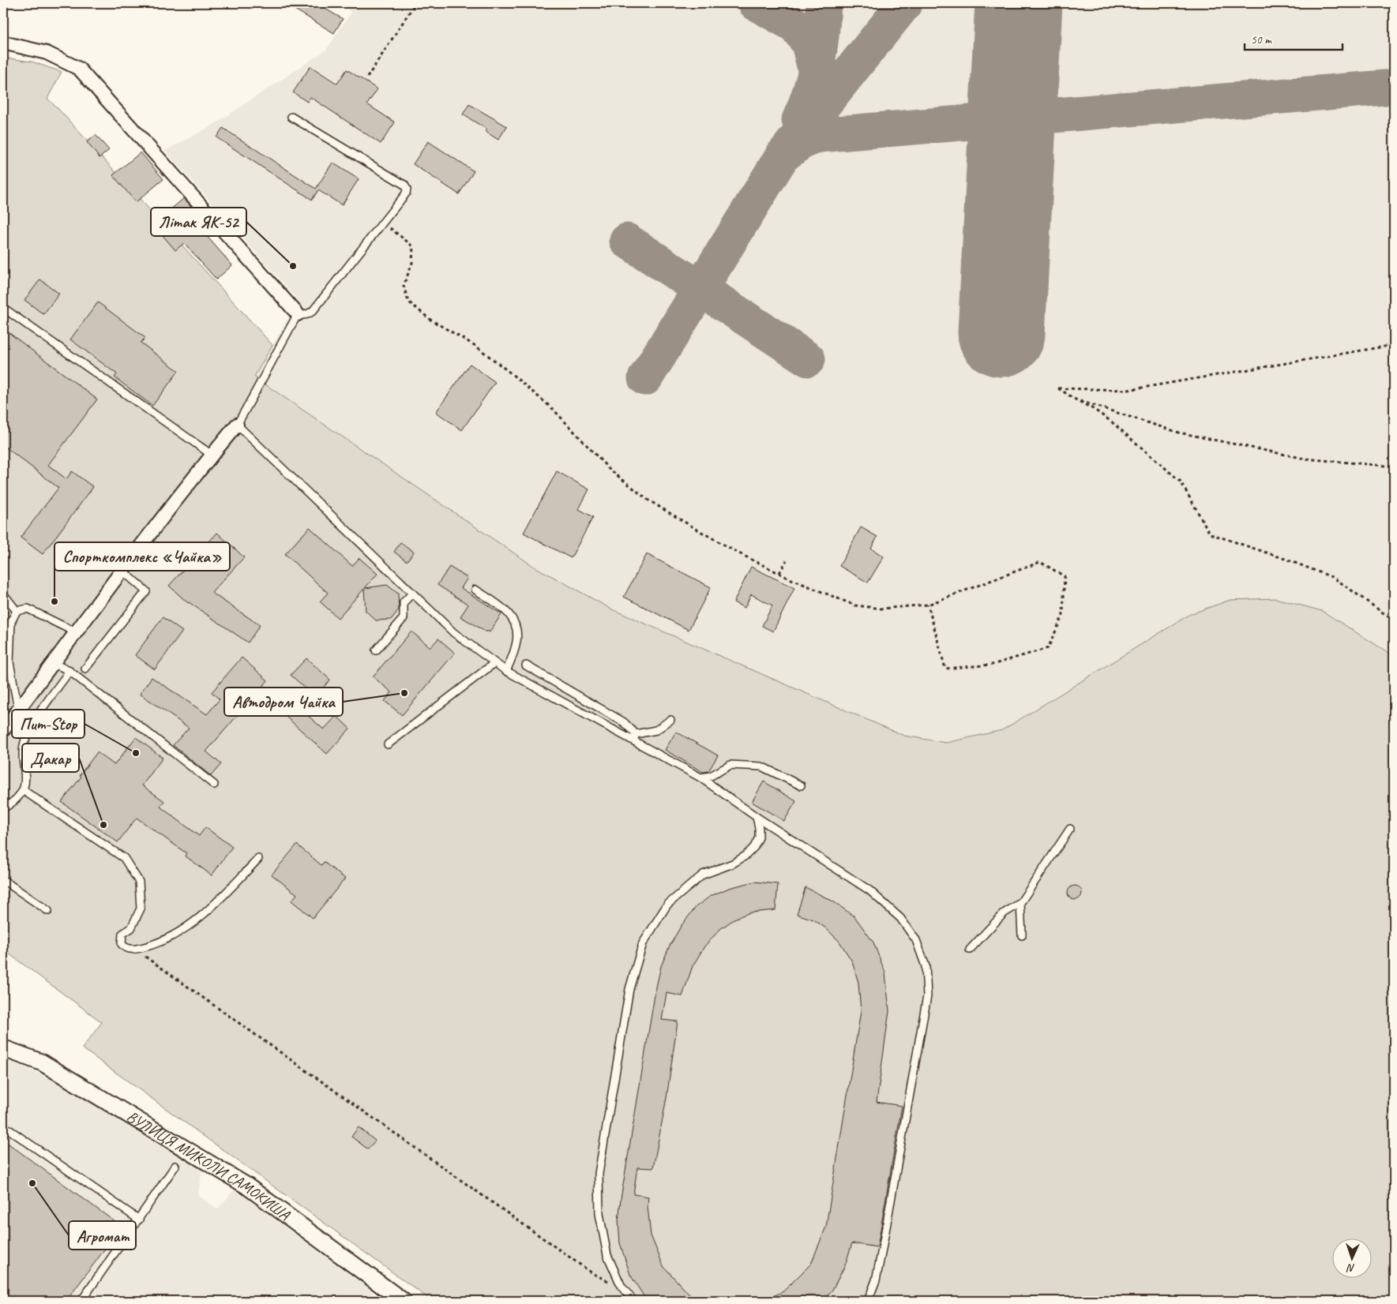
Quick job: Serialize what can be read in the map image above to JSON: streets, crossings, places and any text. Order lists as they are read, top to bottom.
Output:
{
  "streets": {
    "street": ["ВУЛИЦЯ МИКОЛИ САМОКИША"]
  },
  "places": [
    "Літак ЯК-52",
    "Спорткомплекс «Чайка»",
    "Автодром Чайка",
    "Пит-Stop",
    "Дакар",
    "Агромат"
  ],
  "scale_bar": "50 m",
  "north": "bottom"
}
